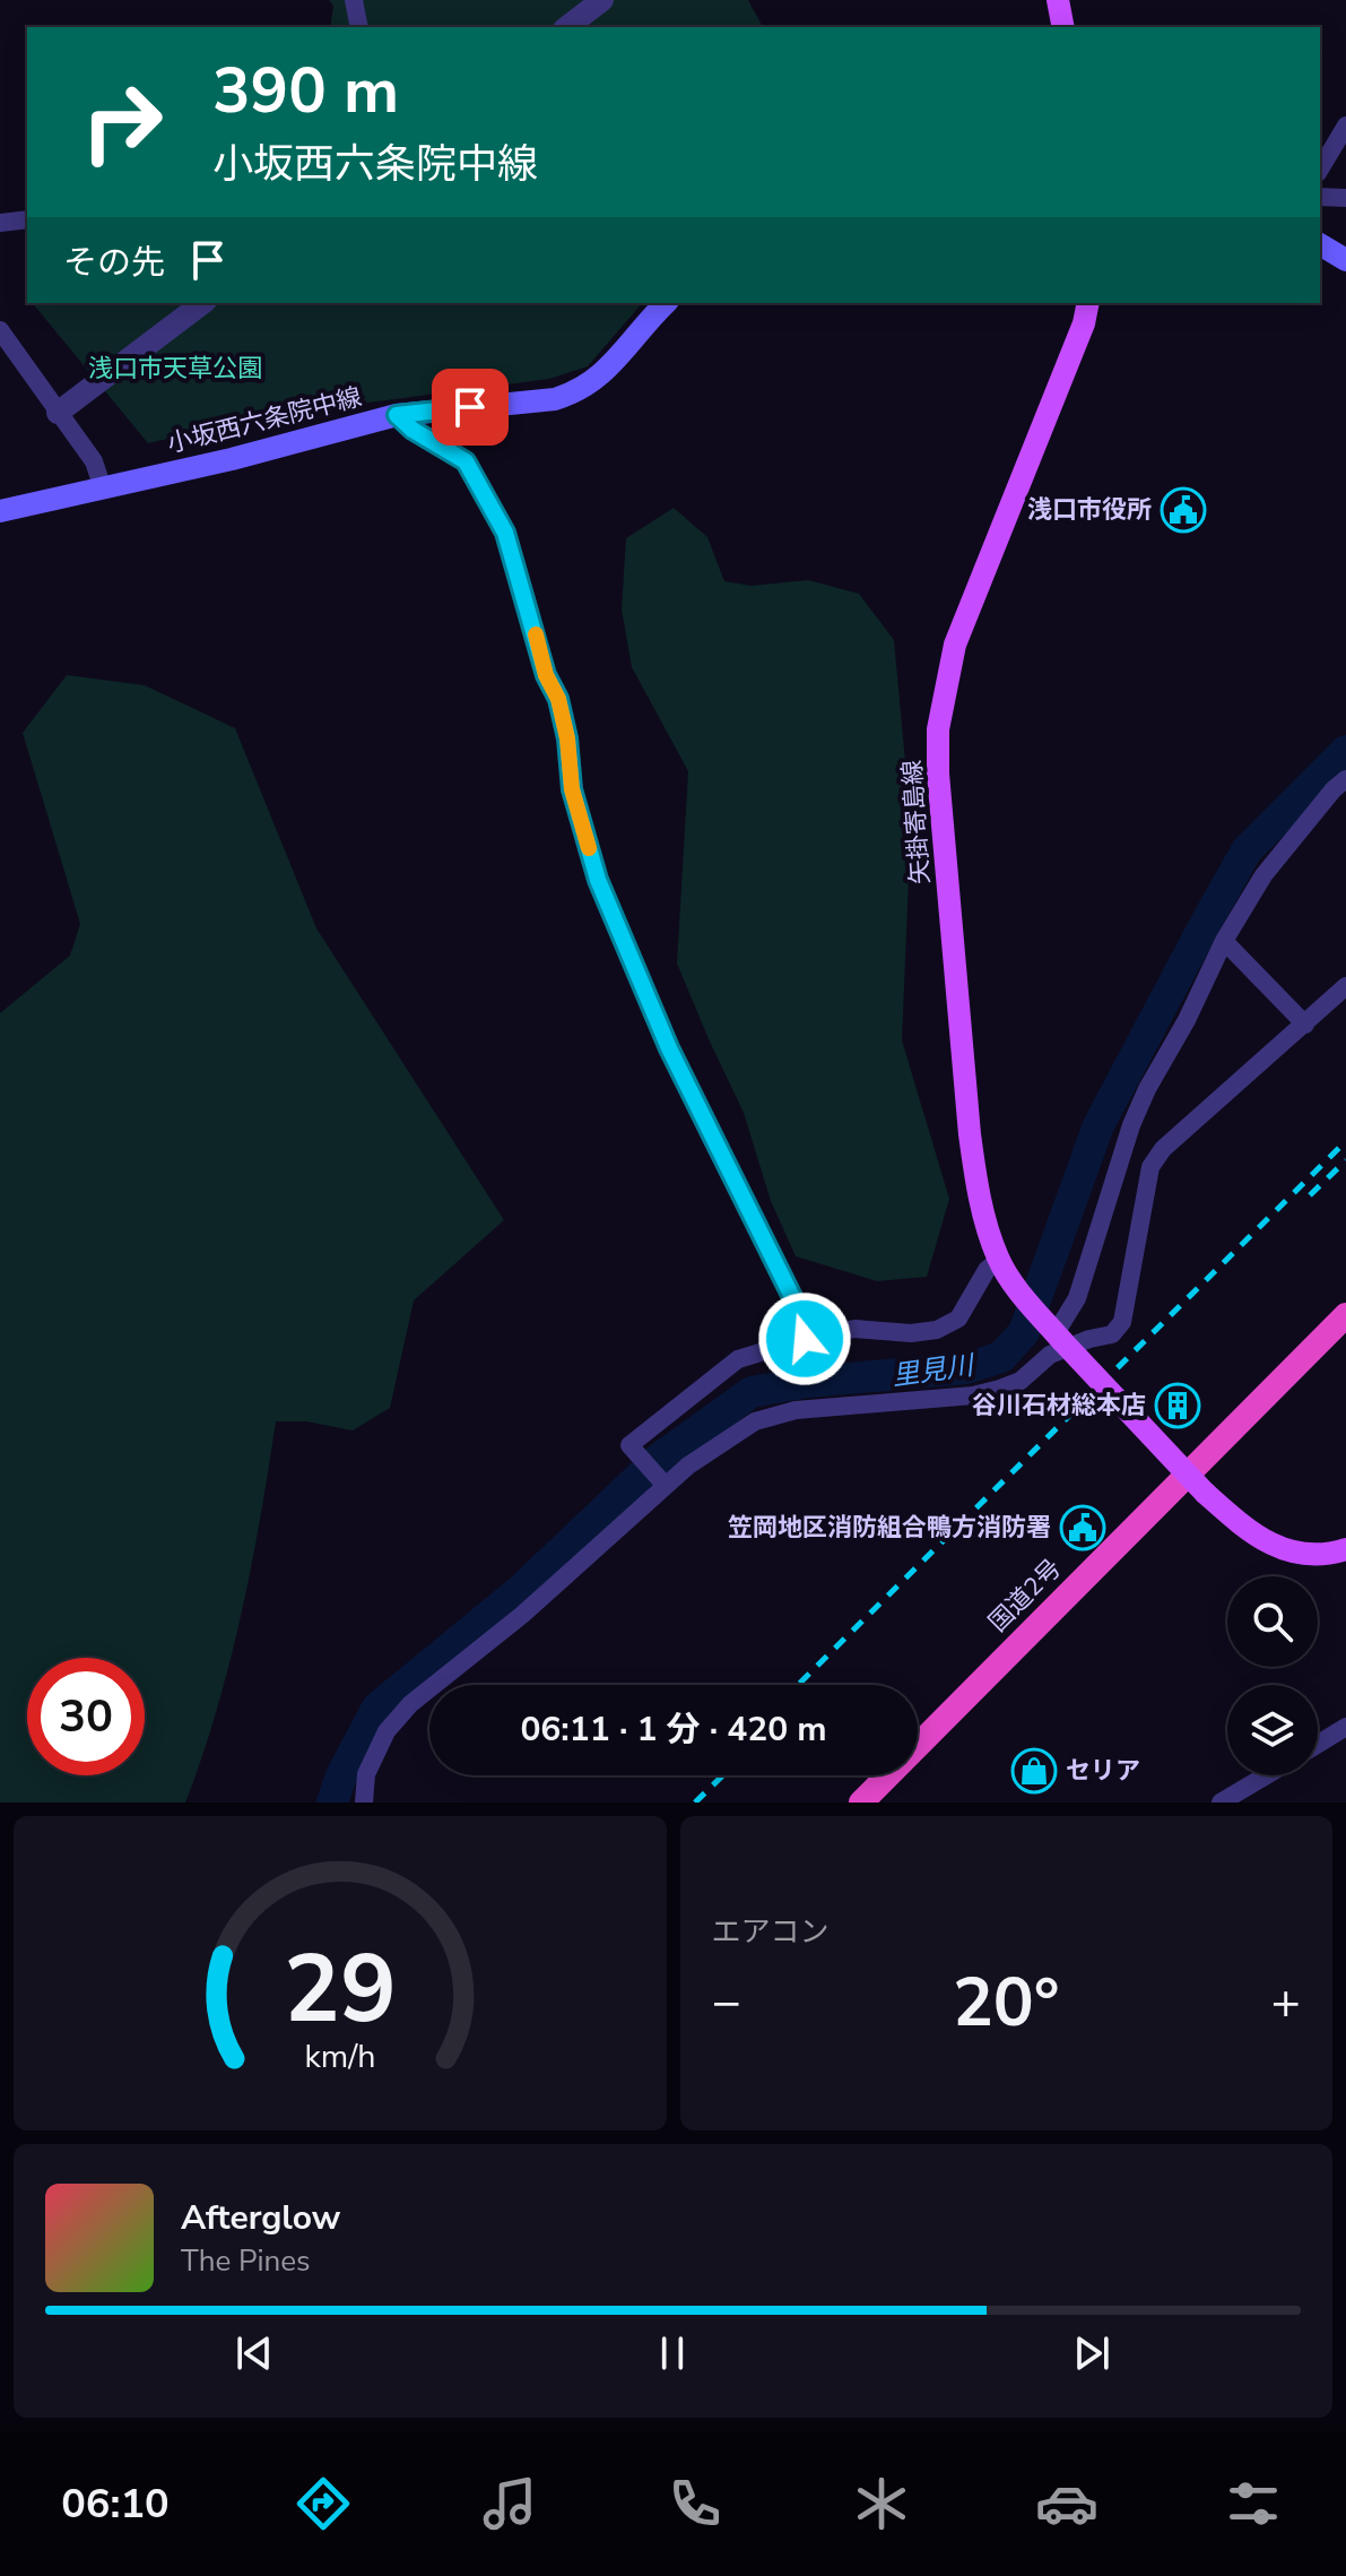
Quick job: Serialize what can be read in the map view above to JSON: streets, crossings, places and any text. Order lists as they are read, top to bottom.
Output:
{
  "streets": {
    "highway": ["国道2号"],
    "main road": ["小坂西六条院中線", "矢掛寄島線"]
  },
  "water": ["里見川"],
  "parks": ["浅口市天草公園"],
  "places": {
    "public building": ["浅口市役所", "笠岡地区消防組合鴨方消防署"],
    "building": ["谷川石材総本店"],
    "shop": ["セリア"]
  },
  "page": {
    "turn": ["390 m", "小坂西六条院中線"],
    "then": "その先",
    "limit": "30",
    "trip": "06:11 · 1 分 · 420 m",
    "tile": "エアコン",
    "heat": ["−", "20°", "+"],
    "song": ["Afterglow", "The Pines"],
    "tabs": "06:10",
    "gauge": ["29", "km/h"]
  }
}
